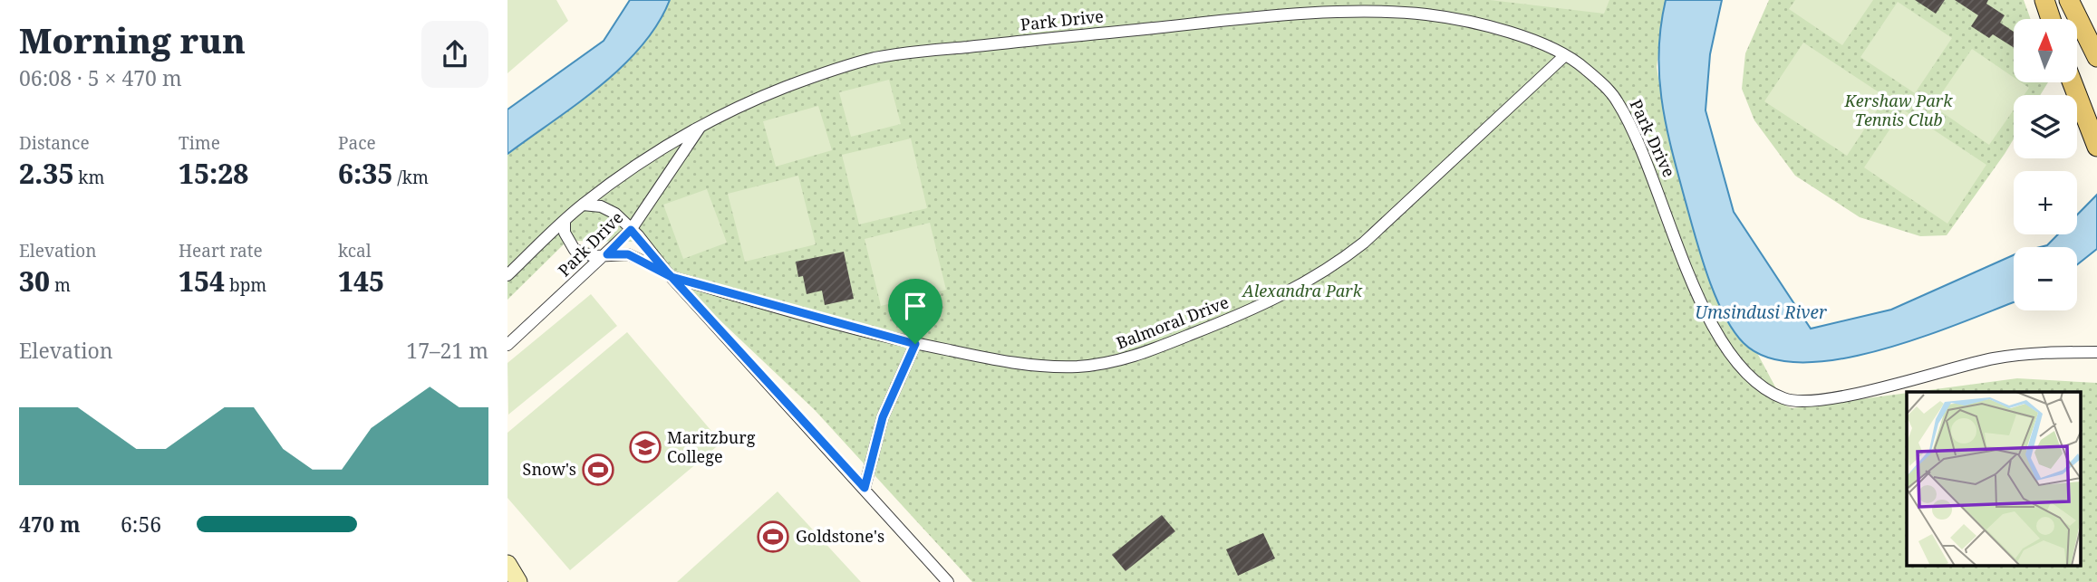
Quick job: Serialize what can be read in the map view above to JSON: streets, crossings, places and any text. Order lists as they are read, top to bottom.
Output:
{
  "streets": {
    "street": ["Park Drive", "Balmoral Drive"]
  },
  "crossings": [
    ["Park Drive", "Balmoral Drive"]
  ],
  "water": ["Umsindusi River"],
  "parks": ["Kershaw Park Tennis Club", "Alexandra Park"],
  "places": {
    "school or university": ["Maritzburg College"],
    "sports": ["Snow's", "Goldstone's"]
  },
  "north": "top",
  "page": {
    "heading": ["Morning run", "06:08 · 5 × 470 m"],
    "map_buttons": ["+", "−"],
    "stats": [
      ["Distance", "2.35 km"],
      ["Time", "15:28"],
      ["Pace", "6:35 /km"],
      ["Elevation", "30 m"],
      ["Heart rate", "154 bpm"],
      ["kcal", "145"]
    ],
    "chart": ["Elevation", "17–21 m"],
    "list": [
      {
        "name": "470 m",
        "note": "6:56"
      }
    ]
  }
}
